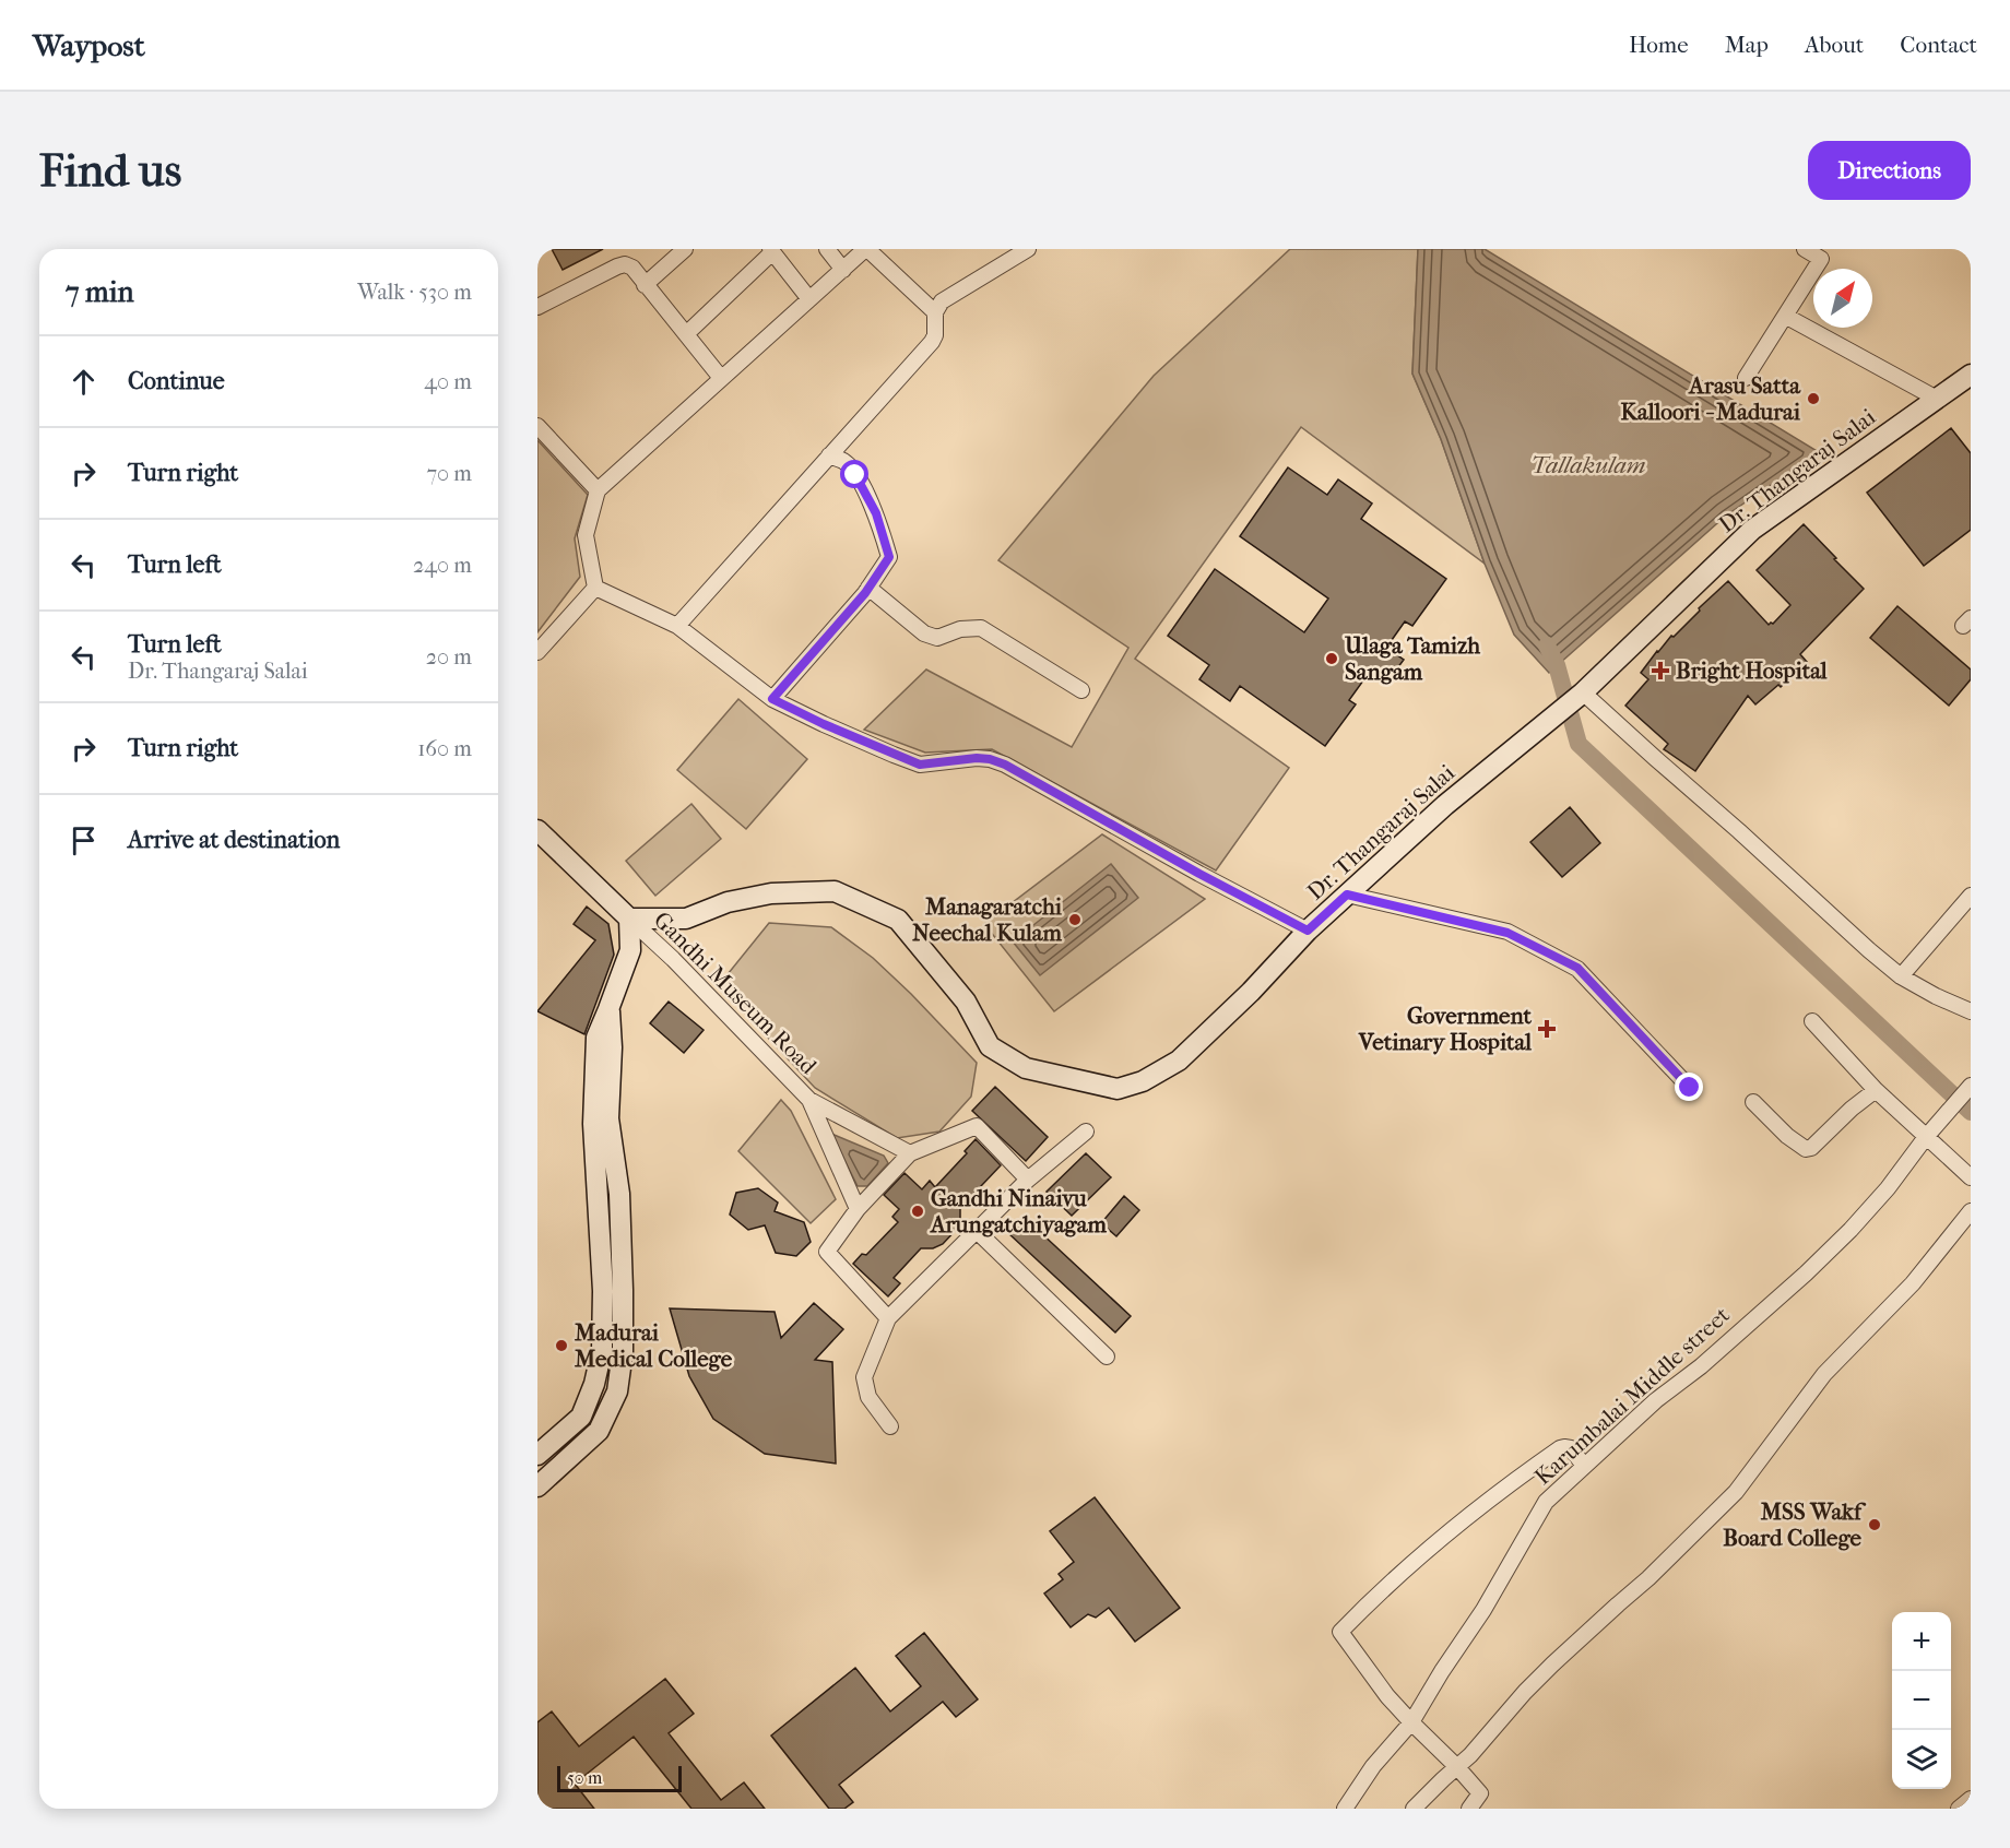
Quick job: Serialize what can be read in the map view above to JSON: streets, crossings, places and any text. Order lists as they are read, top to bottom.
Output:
{
  "streets": {
    "street": ["Dr. Thangaraj Salai", "Gandhi Museum Road", "Karumbalai Middle street"]
  },
  "crossings": [
    ["Dr. Thangaraj Salai", "Gandhi Museum Road"]
  ],
  "water": ["Tallakulam"],
  "places": {
    "other": [
      "Arasu Satta Kalloori - Madurai",
      "Ulaga Tamizh Sangam",
      "Managaratchi Neechal Kulam",
      "Gandhi Ninaivu Arungatchiyagam",
      "Madurai Medical College",
      "MSS Wakf Board College"
    ],
    "health": ["Bright Hospital", "Government Vetinary Hospital"]
  },
  "scale_bar": "50 m",
  "north": "top right",
  "page": {
    "header": "Waypost",
    "nav": [
      "Home",
      "Map",
      "About",
      "Contact"
    ],
    "buttons": "Directions",
    "title": "Find us",
    "heading": ["7 min", "Walk · 530 m"],
    "list": [
      ["Continue", "40 m"],
      ["Turn right", "70 m"],
      ["Turn left", "240 m"],
      ["Turn left", "Dr. Thangaraj Salai", "20 m"],
      ["Turn right", "160 m"],
      "Arrive at destination"
    ],
    "map_buttons": ["+", "−"],
    "scale": "50 m"
  }
}
